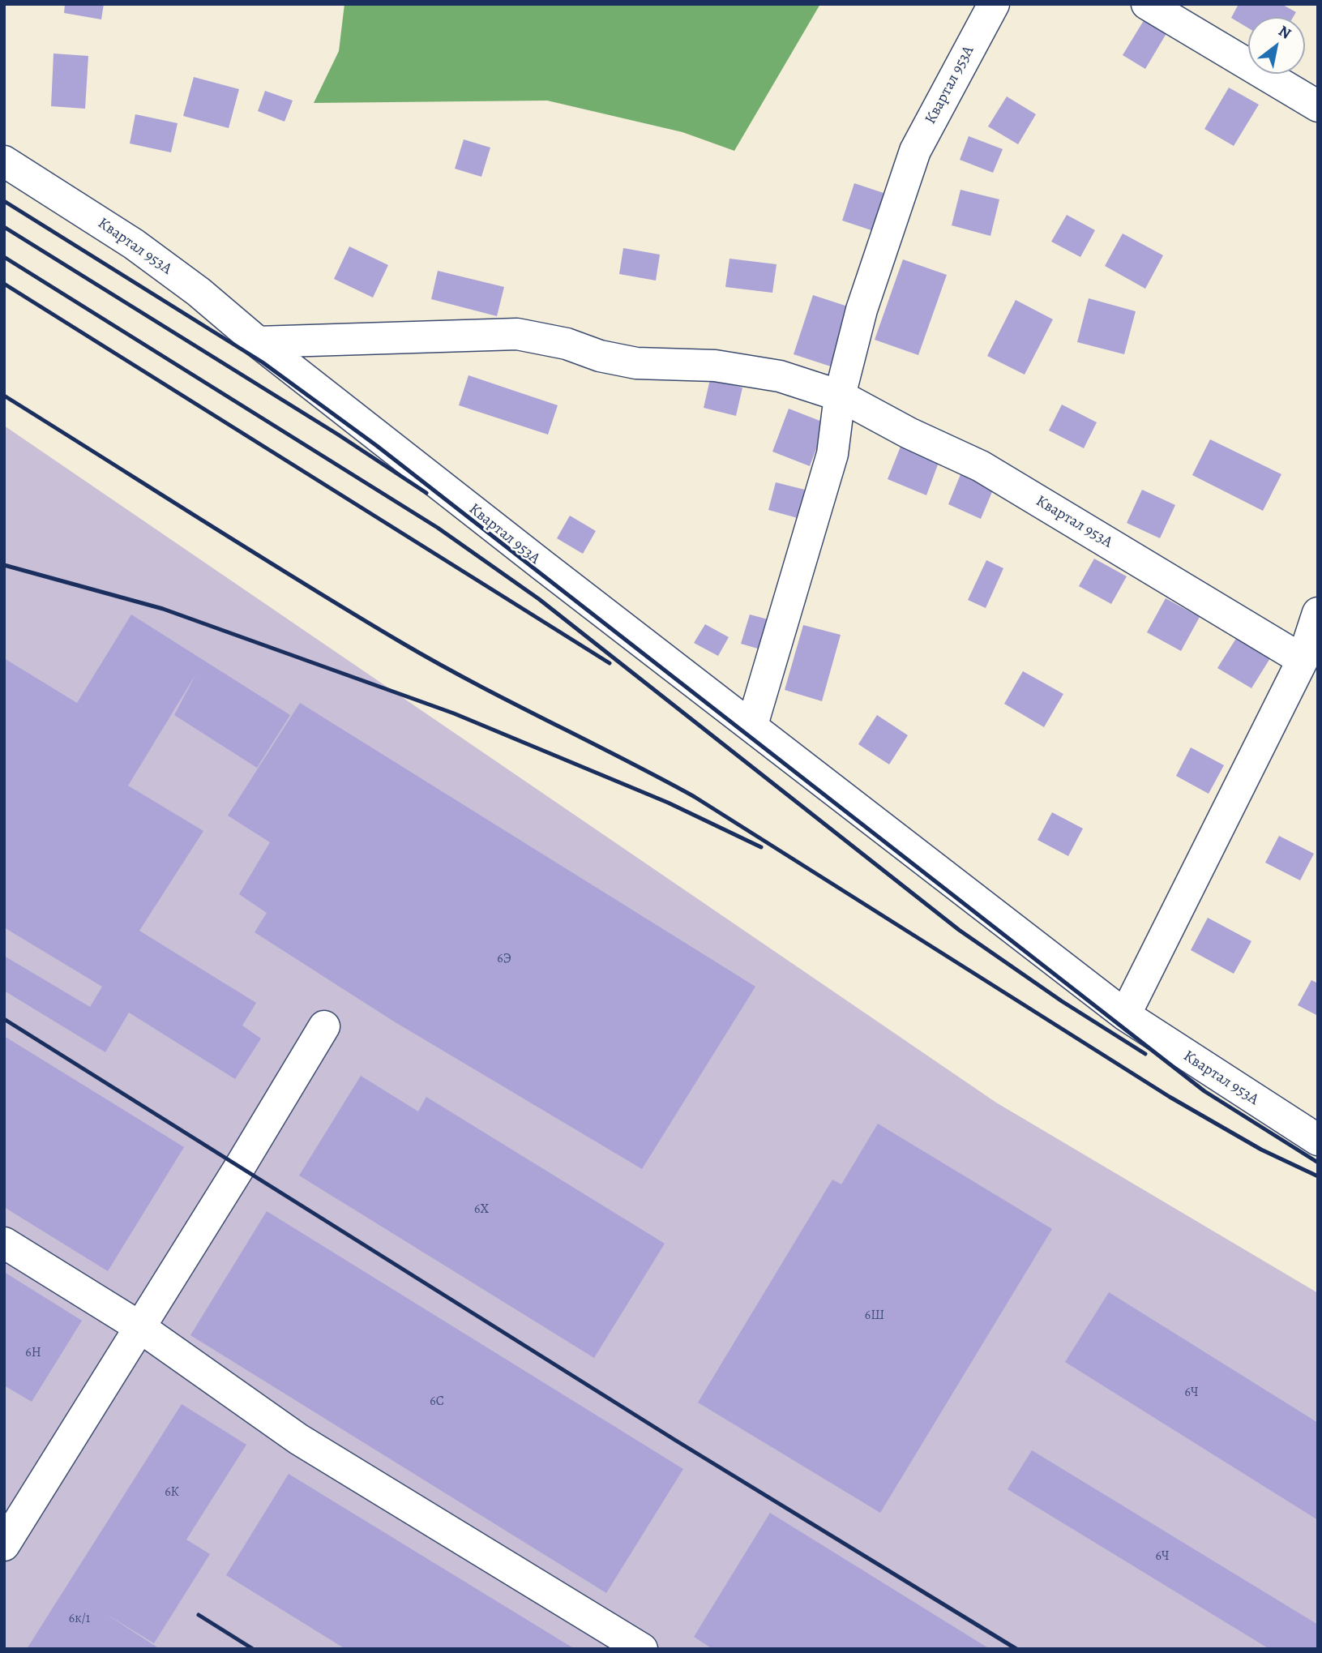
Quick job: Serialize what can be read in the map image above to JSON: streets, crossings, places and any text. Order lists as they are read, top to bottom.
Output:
{
  "streets": {
    "street": ["Квартал 953А"]
  },
  "house_numbers": [
    "6Э",
    "6Х",
    "6Ш",
    "6Н",
    "6Ч",
    "6С",
    "6К",
    "6Ч",
    "6к/1"
  ],
  "north": "top right"
}
